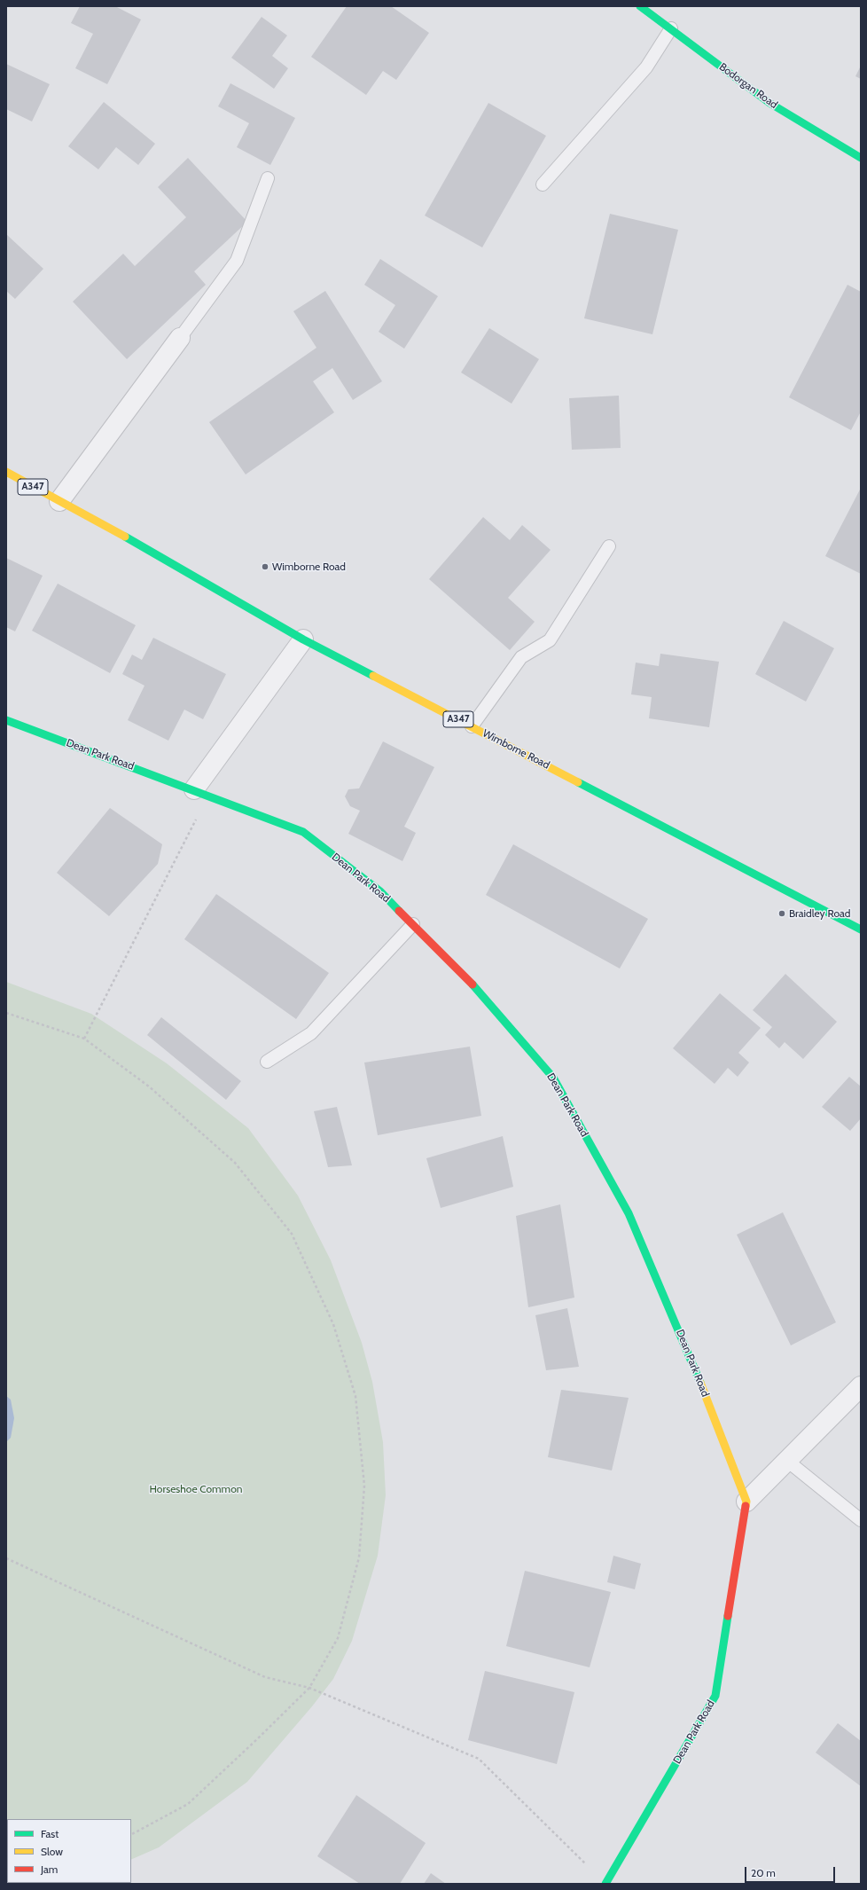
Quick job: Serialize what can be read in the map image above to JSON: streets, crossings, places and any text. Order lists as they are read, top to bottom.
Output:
{
  "streets": {
    "street": [
      "Bodorgan Road",
      "A347",
      "Wimborne Road",
      "Dean Park Road"
    ]
  },
  "parks": ["Horseshoe Common"],
  "places": ["Wimborne Road", "Braidley Road"],
  "legend": ["Fast", "Slow", "Jam"],
  "scale_bar": "20 m"
}
